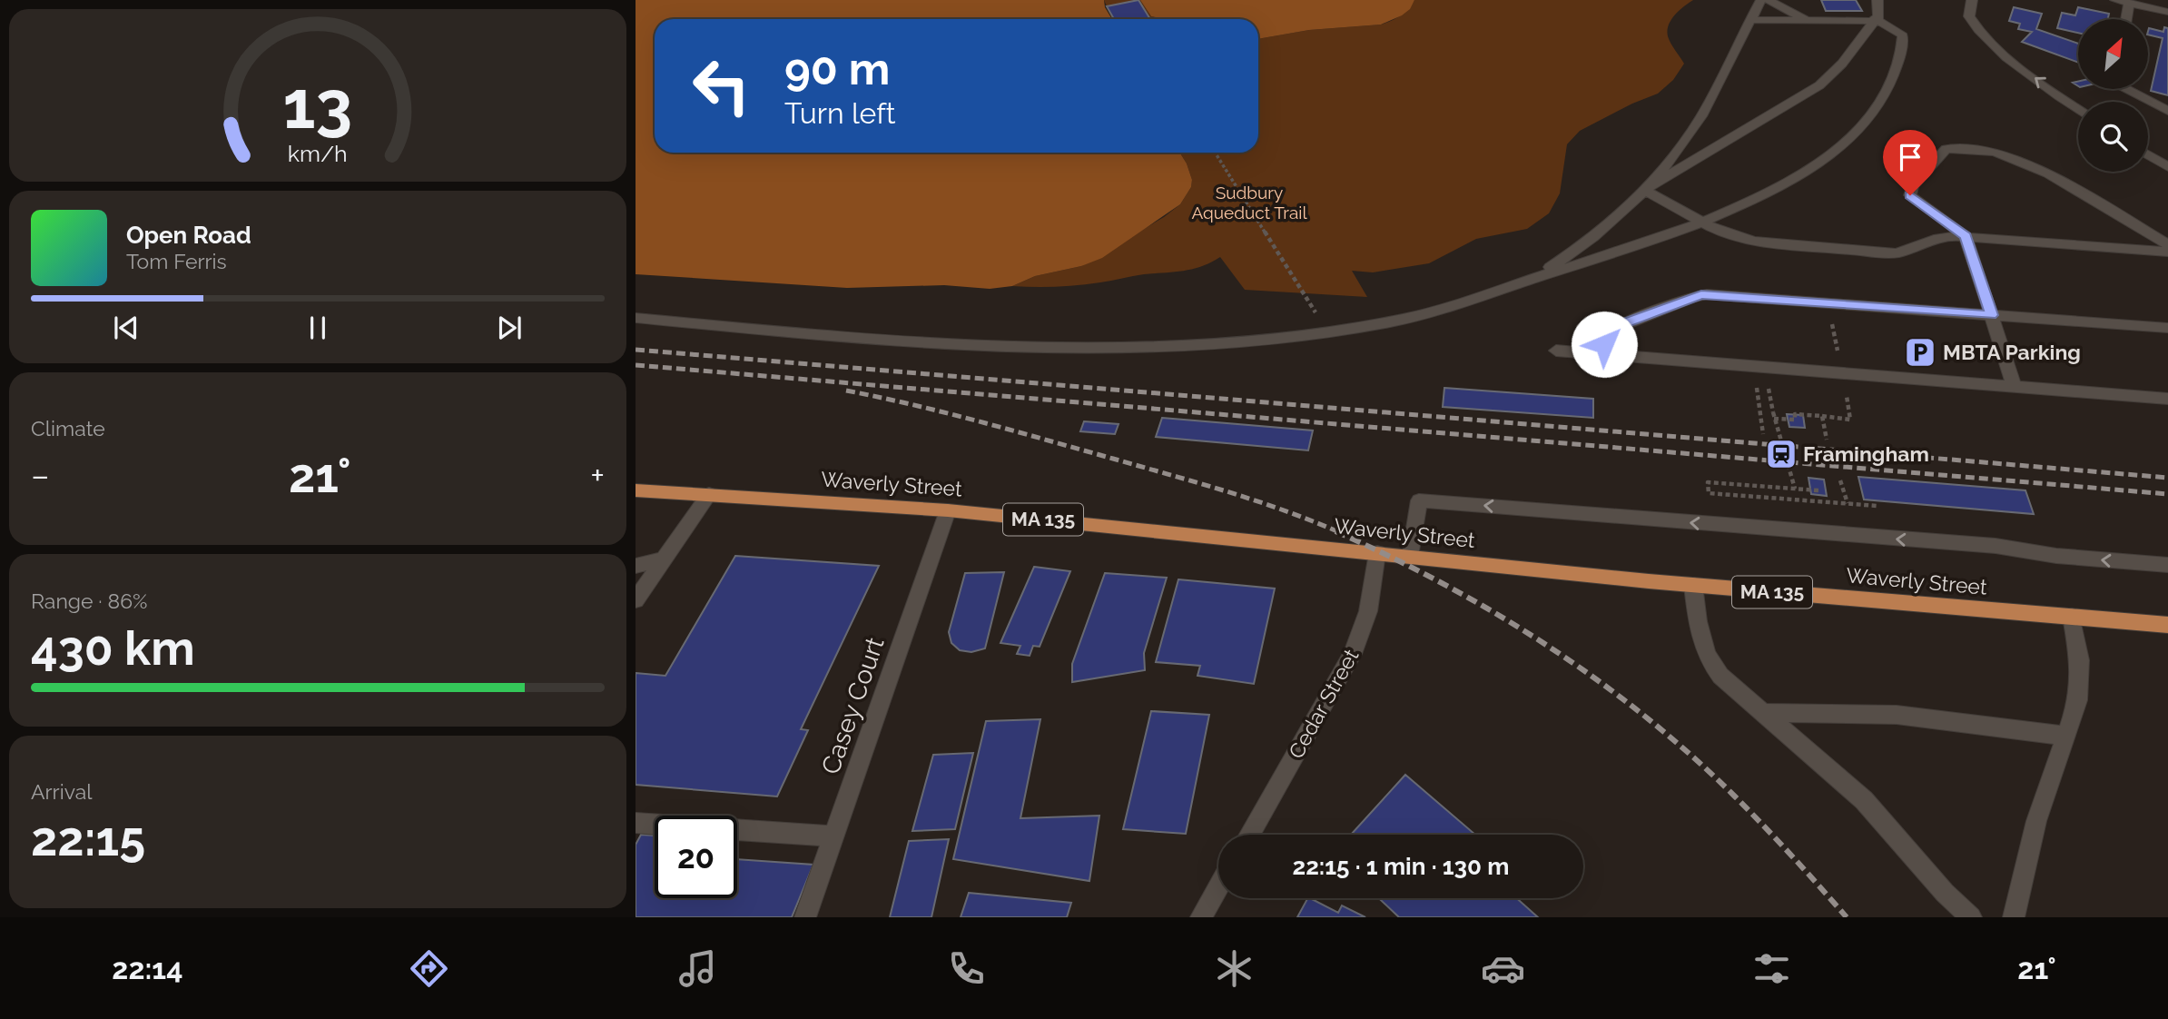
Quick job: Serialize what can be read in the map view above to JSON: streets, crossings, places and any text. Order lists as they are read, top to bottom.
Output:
{
  "streets": {
    "main road": ["Waverly Street", "MA 135"],
    "street": ["Cedar Street", "Casey Court"]
  },
  "crossings": [
    ["Waverly Street", "Cedar Street"],
    ["Waverly Street", "Casey Court"]
  ],
  "parks": ["Sudbury Aqueduct Trail"],
  "places": {
    "parking": ["MBTA Parking"],
    "station": ["Framingham"]
  },
  "north": "top right",
  "page": {
    "turn": ["90 m", "Turn left"],
    "song": ["Open Road", "Tom Ferris"],
    "tile": [
      "Climate",
      ["Range · 86%", "430 km"],
      ["Arrival", "22:15"]
    ],
    "heat": ["−", "21°", "+"],
    "limit": "20",
    "trip": "22:15 · 1 min · 130 m",
    "tabs": ["22:14", "21°"],
    "gauge": ["13", "km/h"]
  }
}
